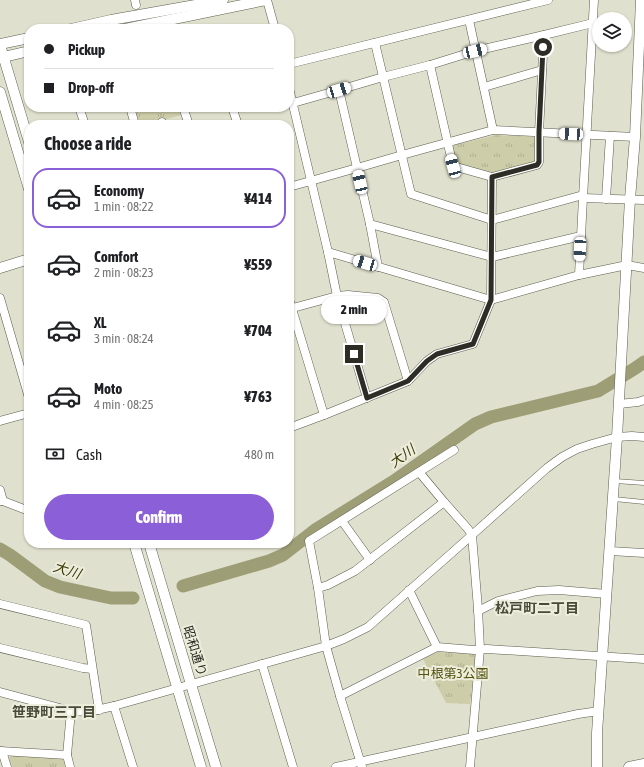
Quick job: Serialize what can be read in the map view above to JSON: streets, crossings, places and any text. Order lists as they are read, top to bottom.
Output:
{
  "streets": {
    "street": ["昭和通り"]
  },
  "districts": ["松戸町二丁目", "笹野町三丁目"],
  "water": ["大川"],
  "parks": ["中根第3公園"],
  "page": {
    "banner": ["Pickup", "Drop-off"],
    "heading": "Choose a ride",
    "list": [
      {
        "name": "Economy",
        "note": "1 min · 08:22",
        "value": "¥414"
      },
      {
        "name": "Comfort",
        "note": "2 min · 08:23",
        "value": "¥559"
      },
      {
        "name": "XL",
        "note": "3 min · 08:24",
        "value": "¥704"
      },
      {
        "name": "Moto",
        "note": "4 min · 08:25",
        "value": "¥763"
      }
    ],
    "bubble": "2 min",
    "pay": ["Cash", "480 m"],
    "buttons": "Confirm"
  }
}
